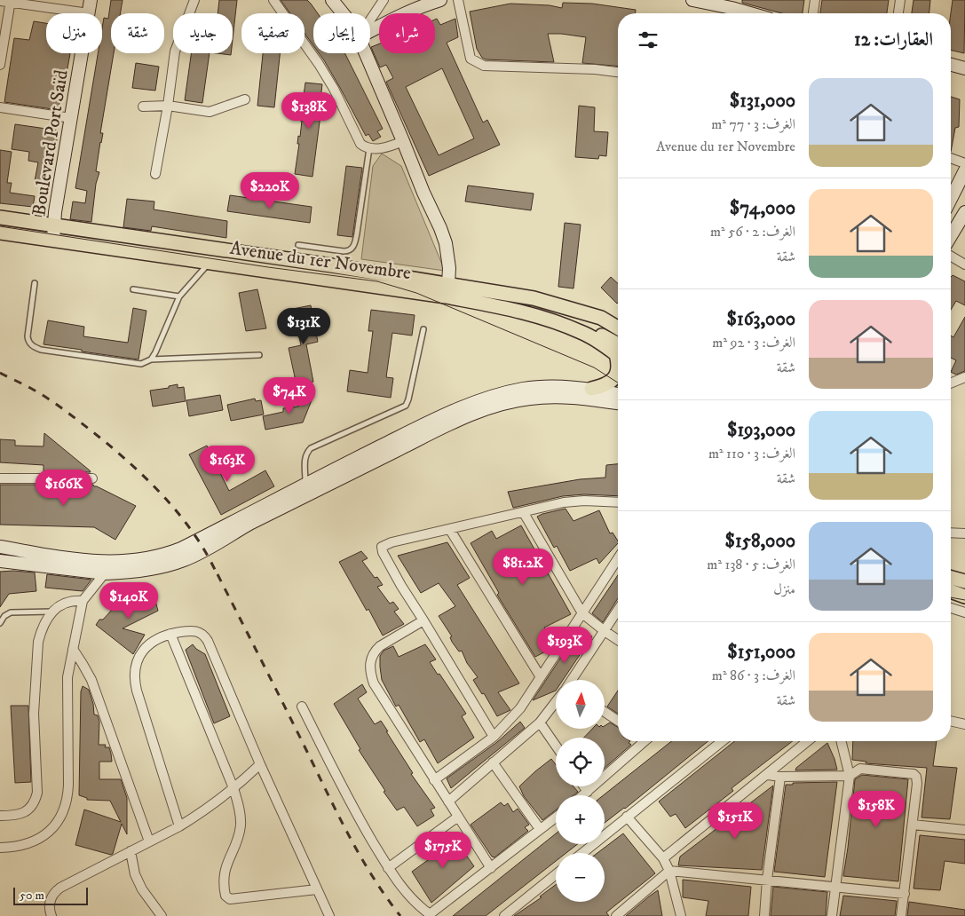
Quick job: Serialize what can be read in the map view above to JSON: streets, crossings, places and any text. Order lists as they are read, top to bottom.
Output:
{
  "streets": {
    "main road": ["Boulevard Port Saïd", "Avenue du 1er Novembre"]
  },
  "crossings": [
    ["Boulevard Port Saïd", "Avenue du 1er Novembre"]
  ],
  "scale_bar": "50 m",
  "north": "top",
  "page": {
    "chip": [
      "شراء",
      "إيجار",
      "تصفية",
      "جديد",
      "شقة",
      "منزل"
    ],
    "heading": "العقارات: 12",
    "list": [
      {
        "name": "$131,000",
        "note": "الغرف: 3 · 77 m² · Avenue du 1er Novembre"
      },
      {
        "name": "$74,000",
        "note": "الغرف: 2 · 56 m² · شقة"
      },
      {
        "name": "$163,000",
        "note": "الغرف: 3 · 92 m² · شقة"
      },
      {
        "name": "$193,000",
        "note": "الغرف: 3 · 110 m² · شقة"
      },
      {
        "name": "$158,000",
        "note": "الغرف: 5 · 138 m² · منزل"
      },
      {
        "name": "$151,000",
        "note": "الغرف: 3 · 86 m² · شقة"
      }
    ],
    "price": [
      "$138K",
      "$220K",
      "$131K",
      "$74K",
      "$163K",
      "$166K",
      "$81.2K",
      "$140K",
      "$193K",
      "$158K",
      "$151K",
      "$175K"
    ],
    "map_buttons": ["+", "−"],
    "scale": "50 m"
  }
}
